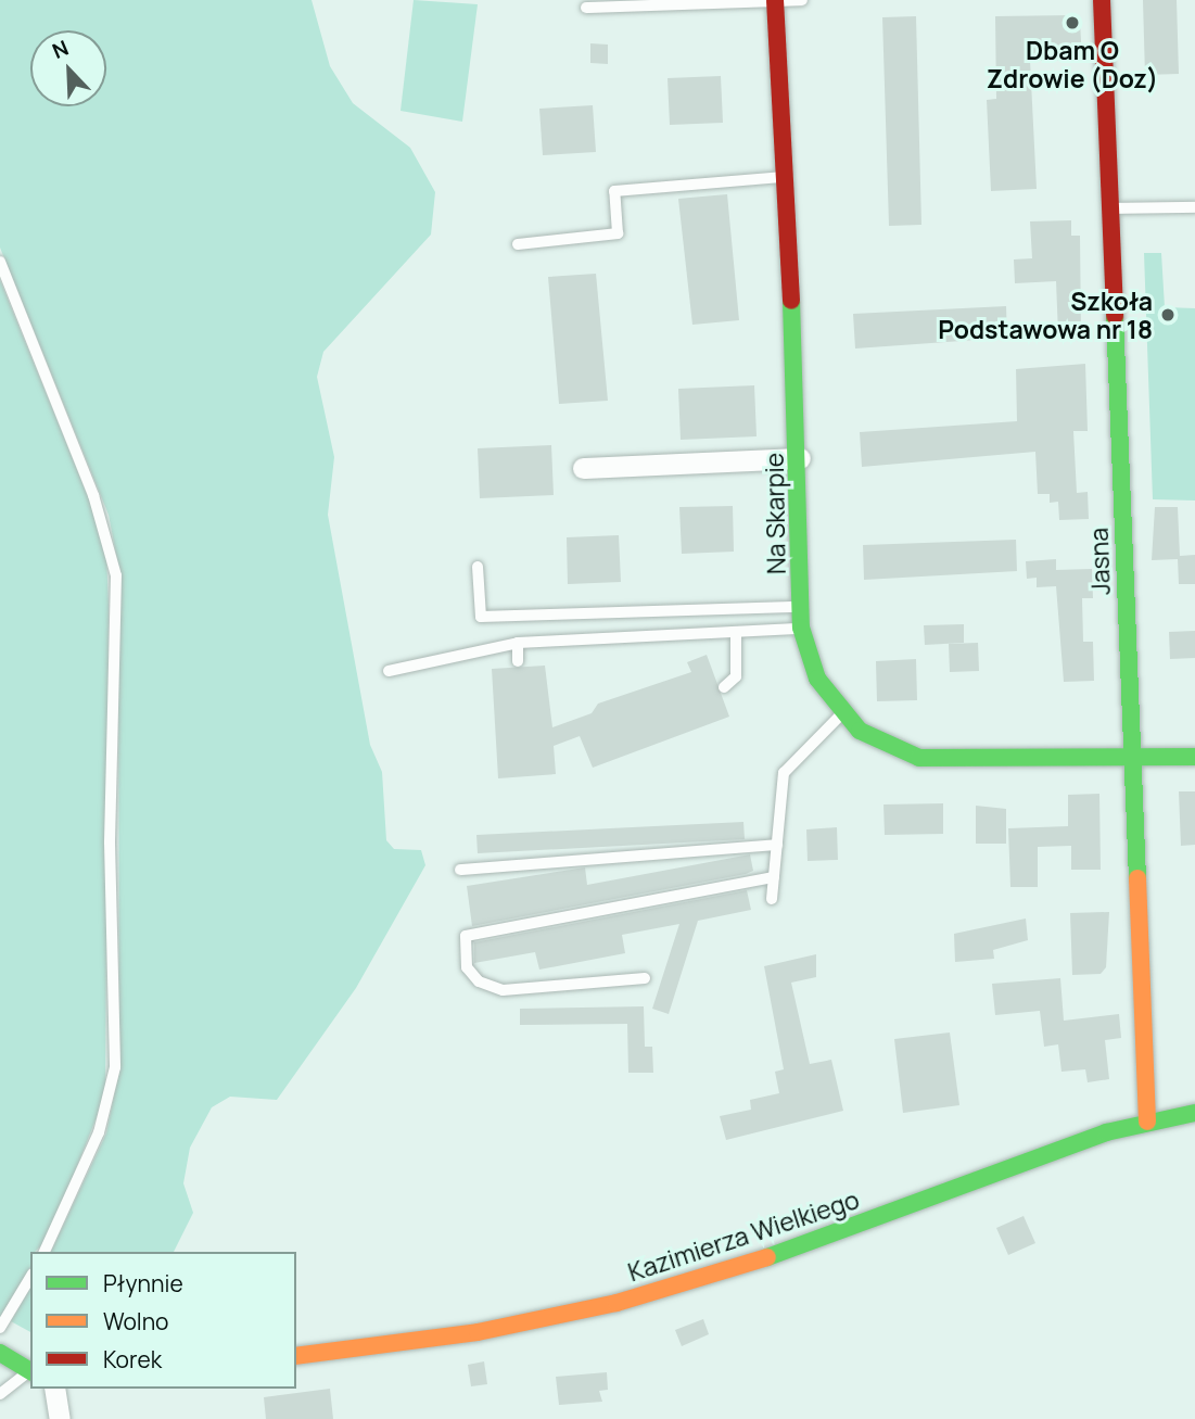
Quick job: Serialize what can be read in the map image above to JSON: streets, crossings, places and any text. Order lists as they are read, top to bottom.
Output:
{
  "streets": {
    "street": ["Na Skarpie", "Jasna", "Kazimierza Wielkiego"]
  },
  "crossings": [
    ["Na Skarpie", "Jasna"],
    ["Jasna", "Kazimierza Wielkiego"]
  ],
  "places": ["Dbam O Zdrowie (Doz)", "Szkoła Podstawowa nr 18"],
  "legend": ["Płynnie", "Wolno", "Korek"],
  "north": "top left"
}
